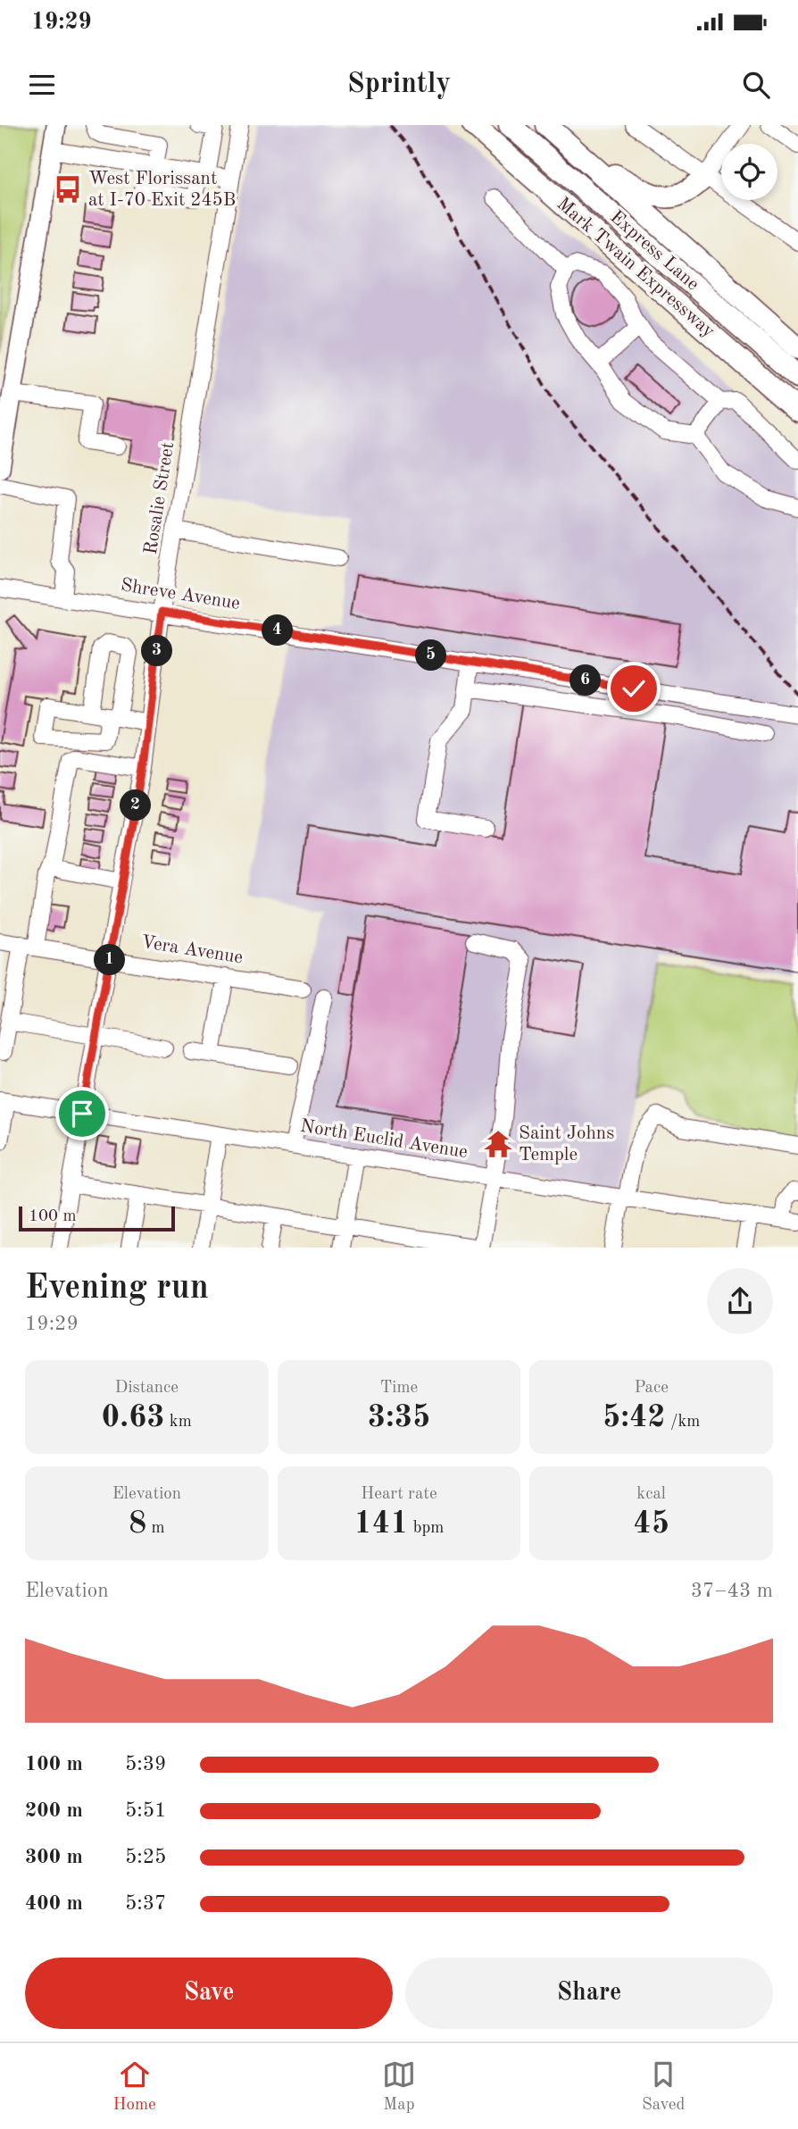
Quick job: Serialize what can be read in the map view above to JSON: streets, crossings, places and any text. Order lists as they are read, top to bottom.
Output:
{
  "streets": {
    "highway": ["Express Lane", "Mark Twain Expressway"],
    "street": [
      "Rosalie Street",
      "Shreve Avenue",
      "Vera Avenue",
      "North Euclid Avenue"
    ]
  },
  "crossings": [
    ["Rosalie Street", "Shreve Avenue"],
    ["Rosalie Street", "Vera Avenue"],
    ["Rosalie Street", "North Euclid Avenue"]
  ],
  "places": {
    "bus stop": ["West Florissant at I-70 Exit 245B"],
    "temple": ["Saint Johns Temple"]
  },
  "scale_bar": "100 m",
  "page": {
    "status": "19:29",
    "header": "Sprintly",
    "pins": [
      "4",
      "3",
      "5",
      "6",
      "2",
      "1"
    ],
    "scale": "100 m",
    "heading": ["Evening run", "19:29"],
    "stats": [
      ["Distance", "0.63 km"],
      ["Time", "3:35"],
      ["Pace", "5:42 /km"],
      ["Elevation", "8 m"],
      ["Heart rate", "141 bpm"],
      ["kcal", "45"]
    ],
    "chart": ["Elevation", "37–43 m"],
    "list": [
      {
        "name": "100 m",
        "note": "5:39"
      },
      {
        "name": "200 m",
        "note": "5:51"
      },
      {
        "name": "300 m",
        "note": "5:25"
      },
      {
        "name": "400 m",
        "note": "5:37"
      }
    ],
    "buttons": ["Save", "Share"],
    "tabs": ["Home", "Map", "Saved"]
  }
}
